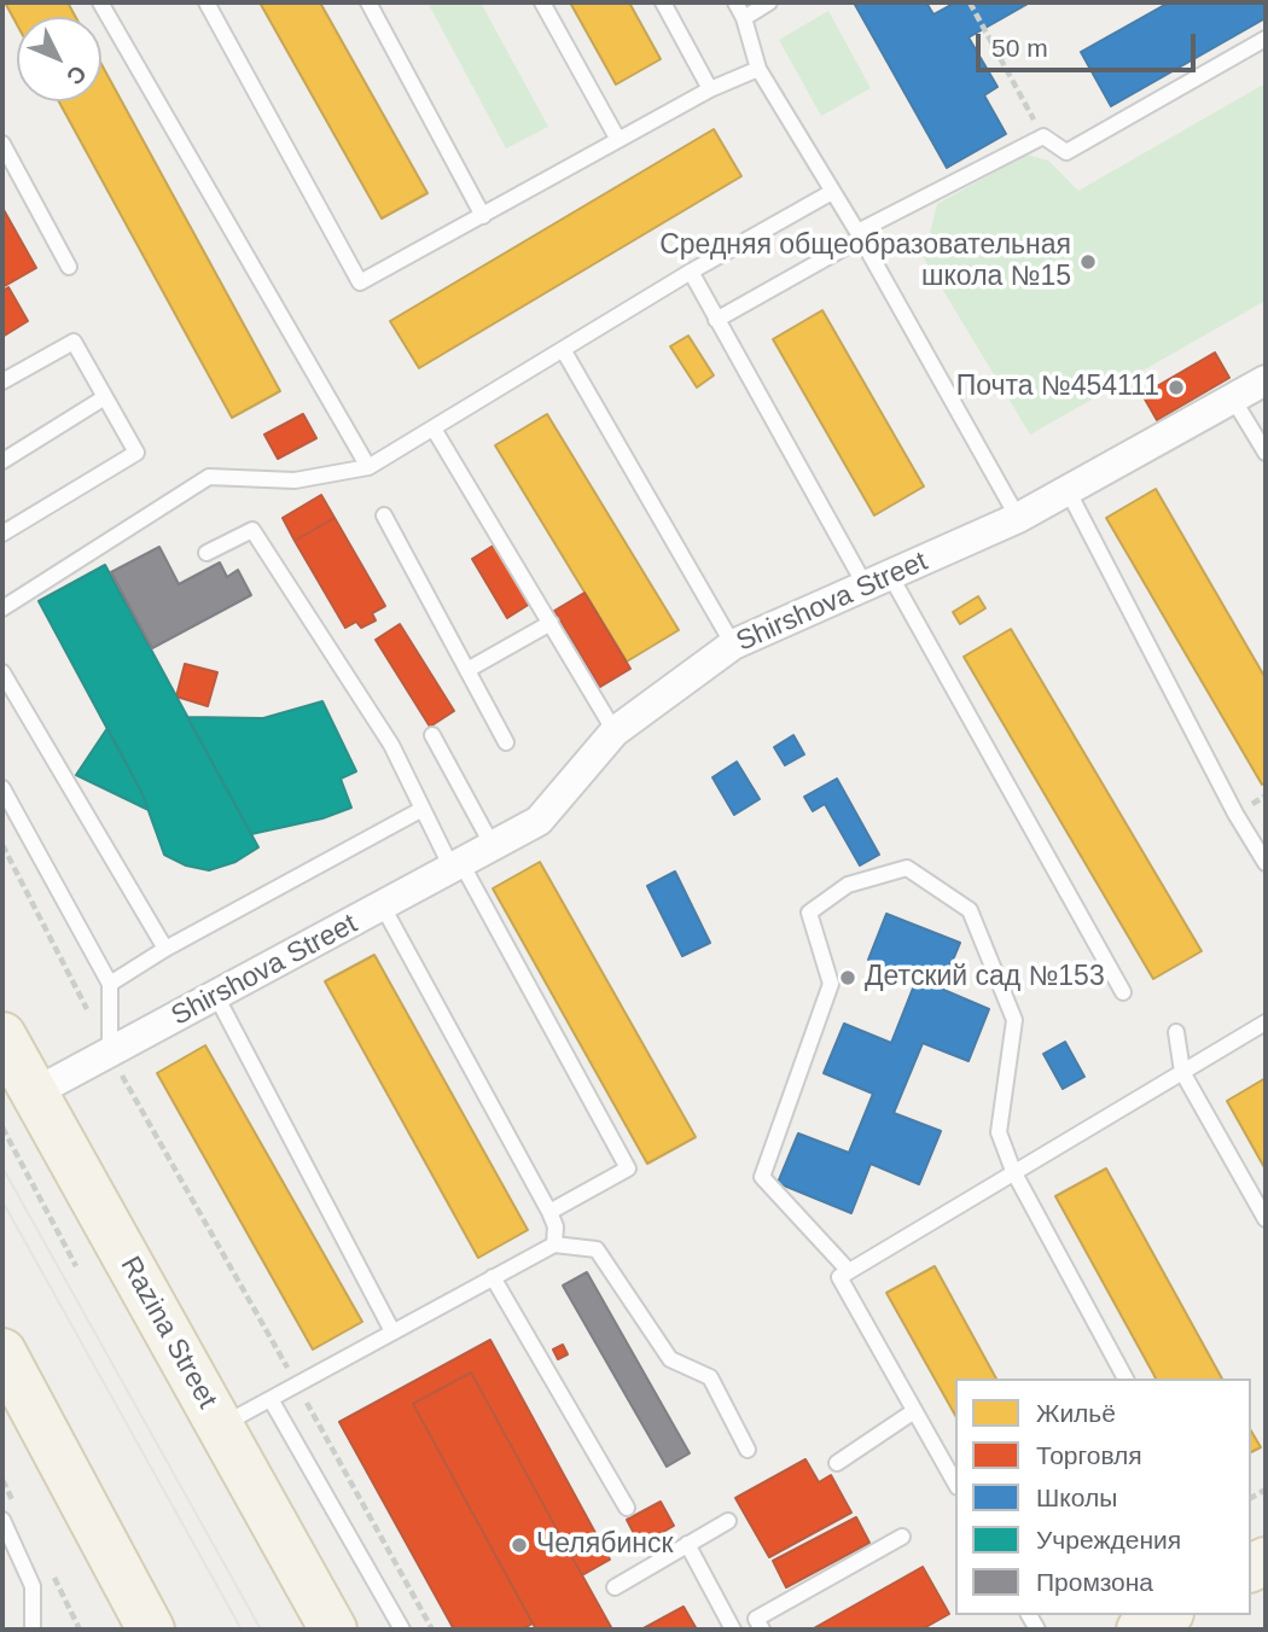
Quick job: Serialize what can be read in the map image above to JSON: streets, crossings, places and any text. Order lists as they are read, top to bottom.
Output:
{
  "streets": {
    "main road": ["Razina Street"],
    "street": ["Shirshova Street"]
  },
  "crossings": [
    ["Shirshova Street", "Razina Street"]
  ],
  "places": [
    "Средняя общеобразовательная школа №15",
    "Почта №454111",
    "Детский сад №153",
    "Челябинск"
  ],
  "legend": [
    "Жильё",
    "Торговля",
    "Школы",
    "Учреждения",
    "Промзона"
  ],
  "scale_bar": "50 m",
  "north": "bottom right"
}
